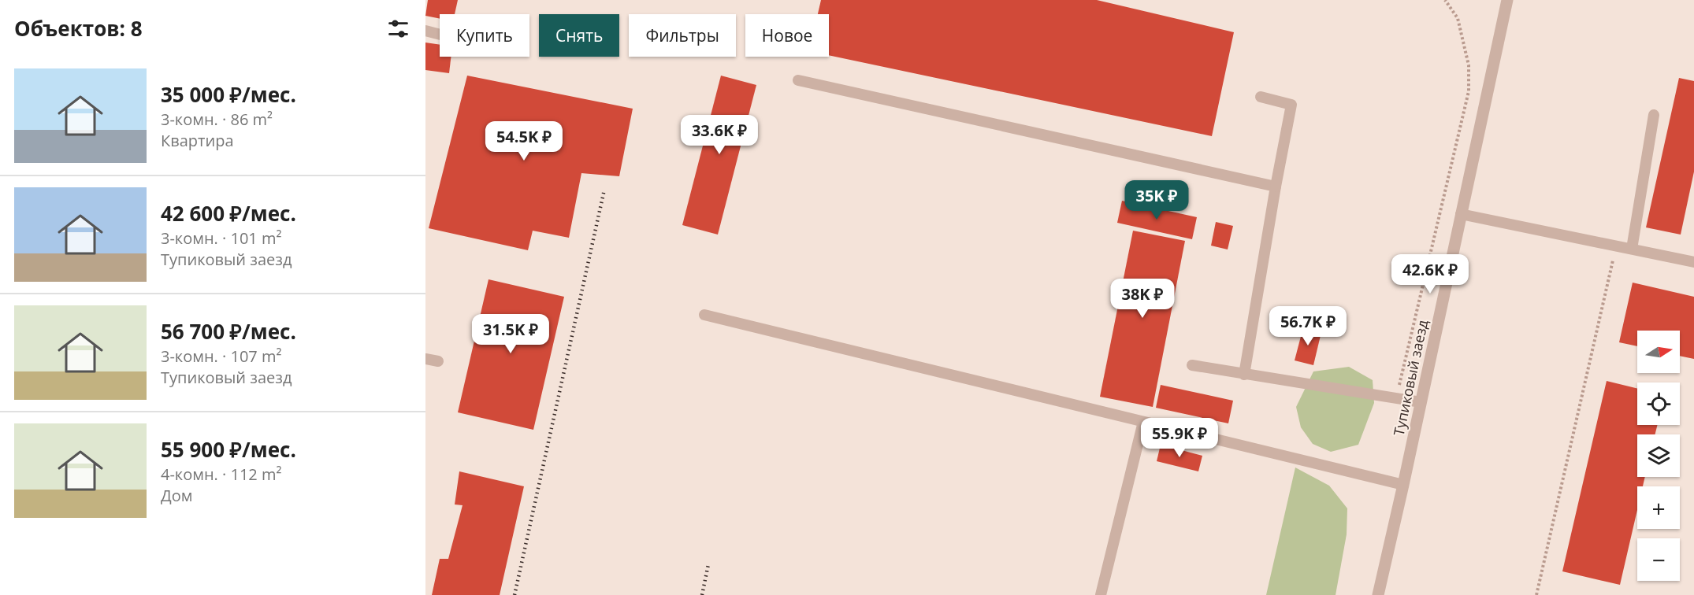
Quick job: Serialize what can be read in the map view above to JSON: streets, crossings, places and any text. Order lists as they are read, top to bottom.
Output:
{
  "streets": {
    "street": ["Тупиковый заезд"]
  },
  "north": "right",
  "page": {
    "heading": "Объектов: 8",
    "chip": [
      "Купить",
      "Снять",
      "Фильтры",
      "Новое"
    ],
    "list": [
      {
        "name": "35 000 ₽/мес.",
        "note": "3-комн. · 86 m² · Квартира"
      },
      {
        "name": "42 600 ₽/мес.",
        "note": "3-комн. · 101 m² · Тупиковый заезд"
      },
      {
        "name": "56 700 ₽/мес.",
        "note": "3-комн. · 107 m² · Тупиковый заезд"
      },
      {
        "name": "55 900 ₽/мес.",
        "note": "4-комн. · 112 m² · Дом"
      }
    ],
    "price": [
      "33.6K ₽",
      "54.5K ₽",
      "35K ₽",
      "42.6K ₽",
      "38K ₽",
      "56.7K ₽",
      "31.5K ₽",
      "55.9K ₽"
    ],
    "map_buttons": ["+", "−"]
  }
}
